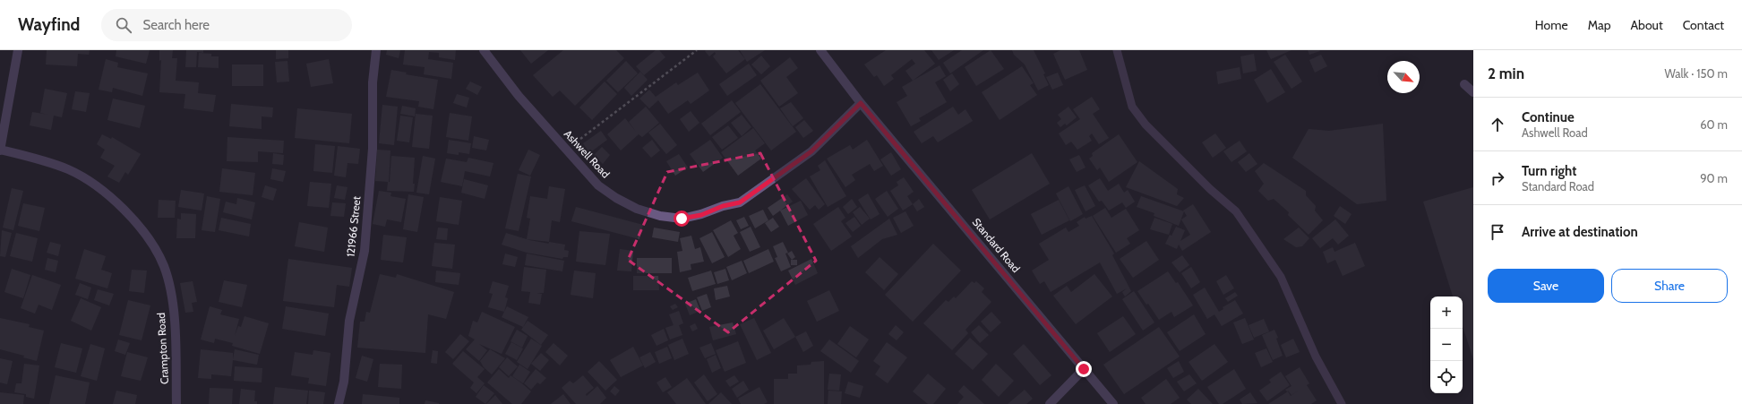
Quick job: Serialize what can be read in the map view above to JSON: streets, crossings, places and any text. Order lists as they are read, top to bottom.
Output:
{
  "streets": {
    "street": [
      "Ashwell Road",
      "121966 Street",
      "Standard Road",
      "Crampton Road"
    ]
  },
  "crossings": [
    ["Ashwell Road", "Standard Road"]
  ],
  "north": "bottom right",
  "page": {
    "header": "Wayfind",
    "search": "Search here",
    "nav": [
      "Home",
      "Map",
      "About",
      "Contact"
    ],
    "heading": ["2 min", "Walk · 150 m"],
    "list": [
      ["Continue", "Ashwell Road", "60 m"],
      ["Turn right", "Standard Road", "90 m"],
      "Arrive at destination"
    ],
    "buttons": ["Save", "Share"],
    "map_buttons": ["+", "−"]
  }
}
